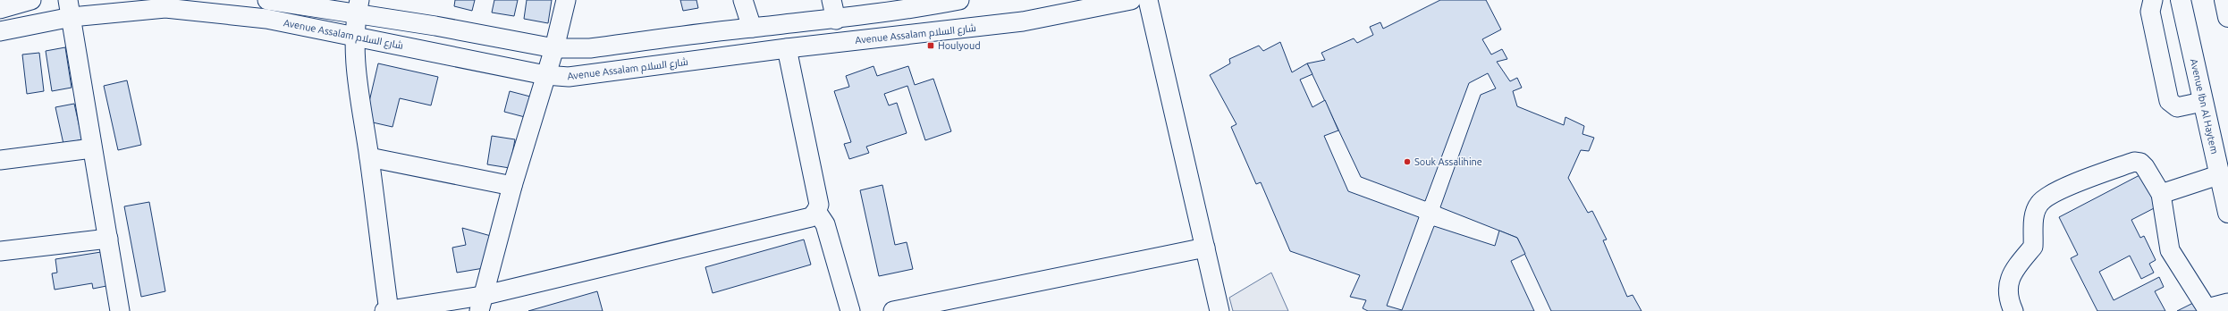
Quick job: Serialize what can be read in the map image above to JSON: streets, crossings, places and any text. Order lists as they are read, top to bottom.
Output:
{
  "streets": {
    "main road": ["Avenue Ibn Al Haytem"],
    "street": ["Avenue Assalam شارع السلام"]
  },
  "places": {
    "transit": ["Houlyoud"],
    "other": ["Souk Assalihine"]
  }
}
